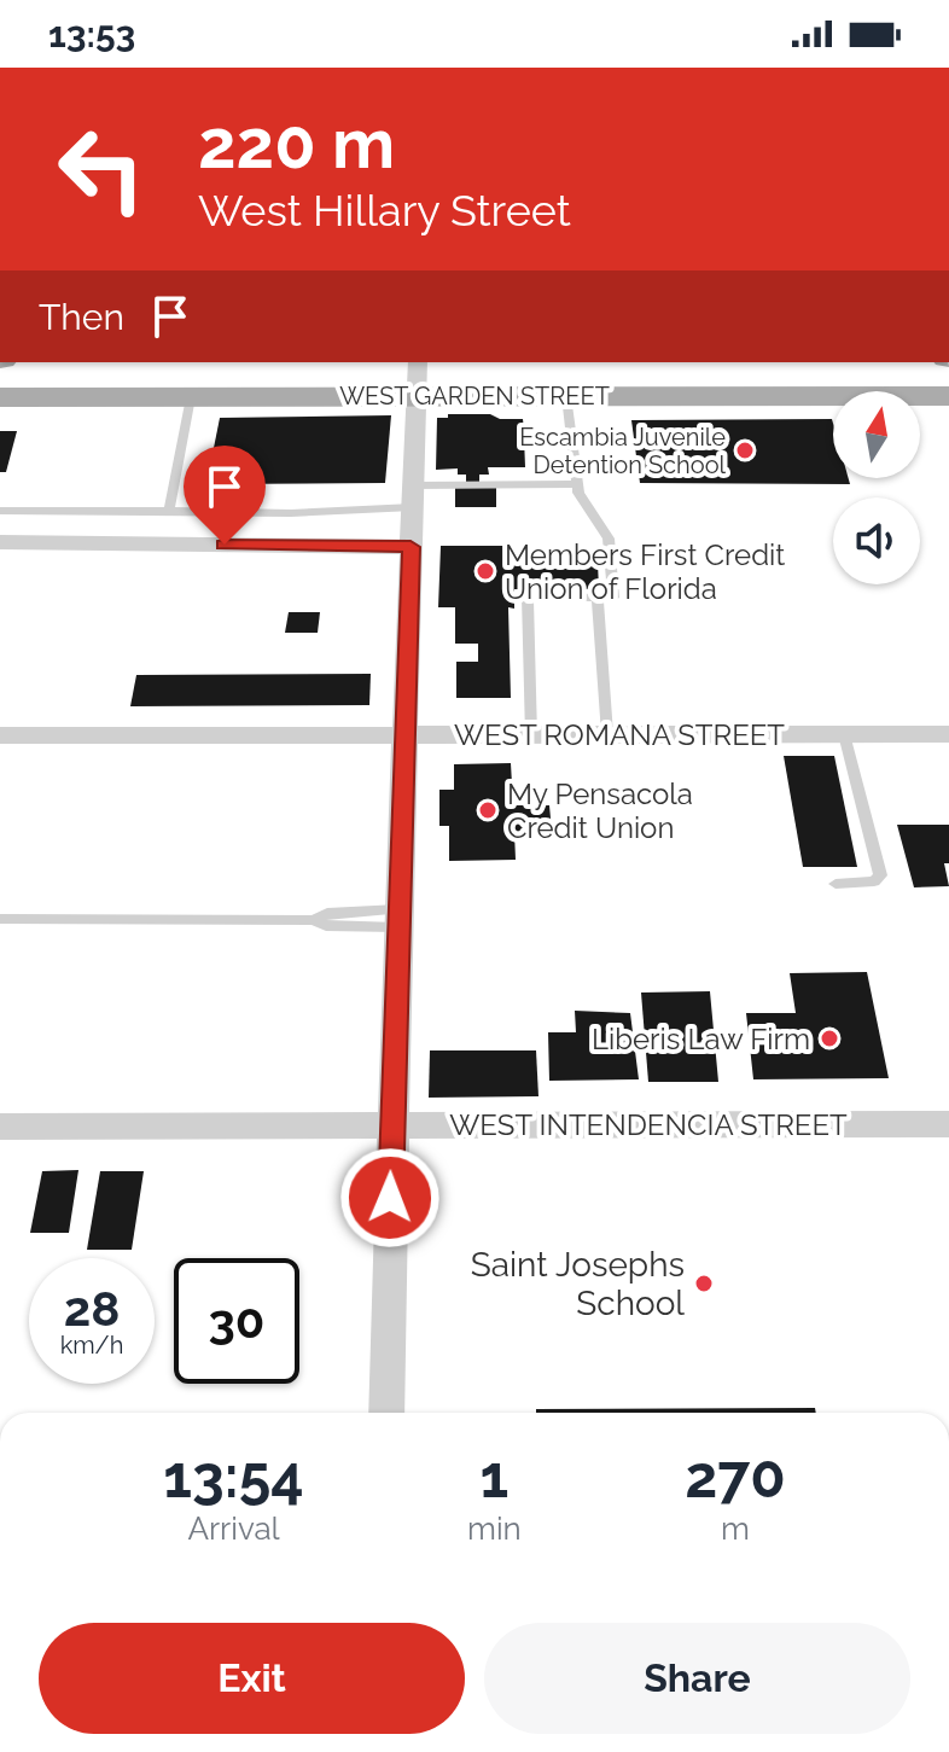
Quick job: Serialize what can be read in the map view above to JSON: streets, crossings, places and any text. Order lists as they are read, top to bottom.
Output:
{
  "streets": {
    "main road": ["WEST GARDEN STREET"],
    "street": ["WEST ROMANA STREET", "WEST INTENDENCIA STREET"]
  },
  "places": [
    "Escambia Juvenile Detention School",
    "Members First Credit Union of Florida",
    "My Pensacola Credit Union",
    "Liberis Law Firm",
    "Saint Josephs School"
  ],
  "north": "top",
  "page": {
    "status": "13:53",
    "turn": ["220 m", "West Hillary Street"],
    "then": "Then",
    "speed": "28 km/h",
    "limit": "30",
    "eta": [
      "13:54",
      "Arrival",
      "1",
      "min",
      "270",
      "m"
    ],
    "buttons": ["Exit", "Share"]
  }
}
